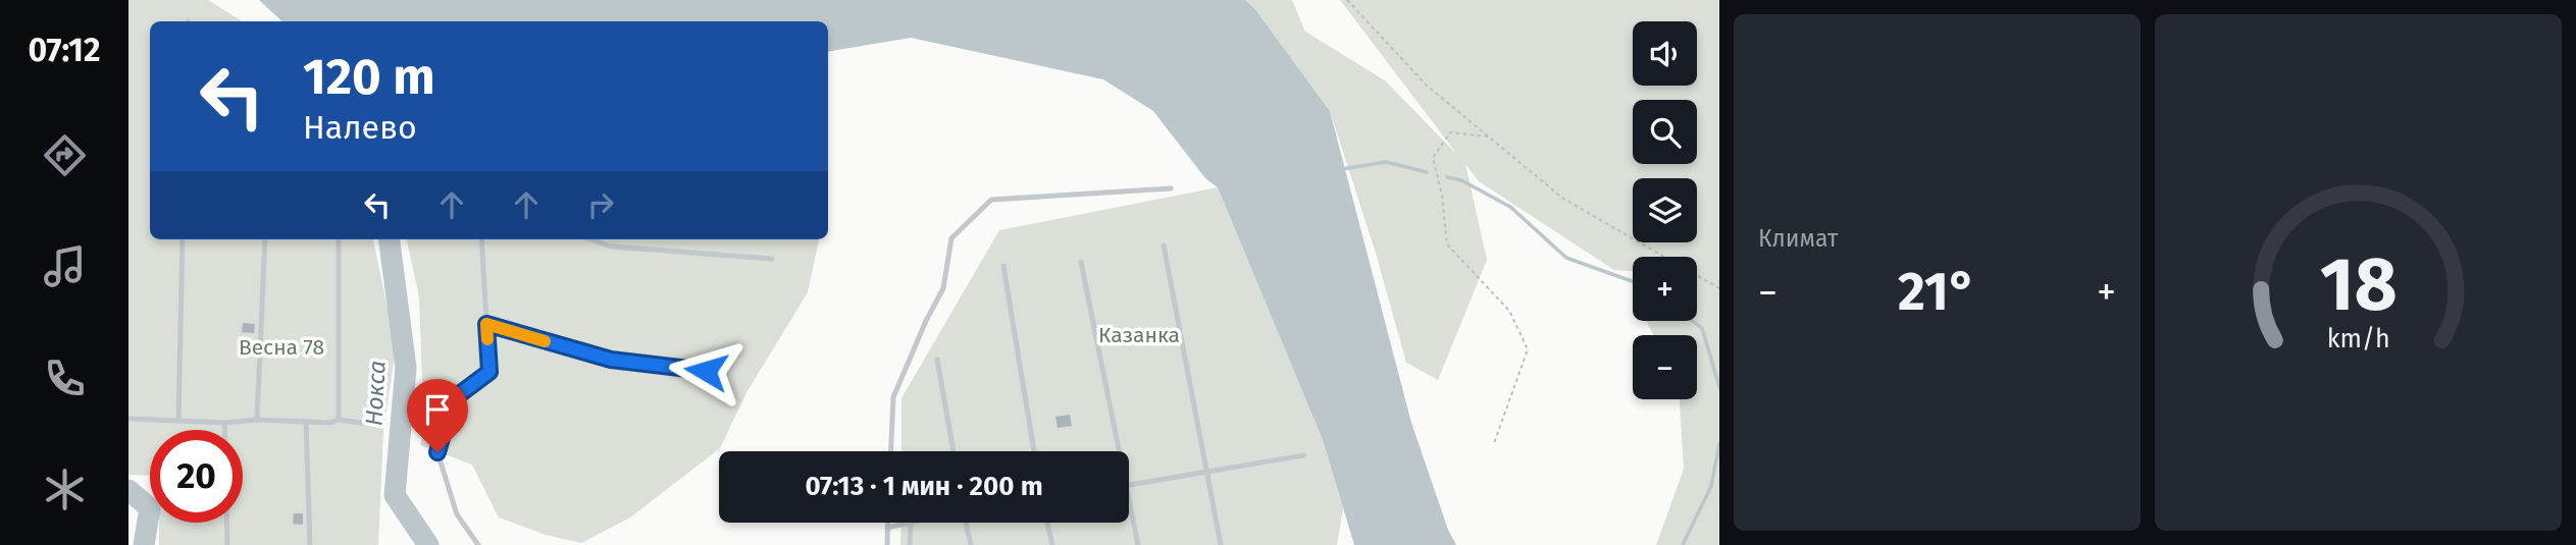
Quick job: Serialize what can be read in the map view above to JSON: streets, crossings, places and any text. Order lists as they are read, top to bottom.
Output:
{
  "water": ["Нокса"],
  "parks": ["Казанка", "Весна 78"],
  "page": {
    "tabs": "07:12",
    "tile": "Климат",
    "map_buttons": ["+", "−"],
    "turn": ["120 m", "Налево"],
    "heat": ["−", "21°", "+"],
    "limit": "20",
    "trip": "07:13 · 1 мин · 200 m",
    "gauge": ["18", "km/h"]
  }
}
